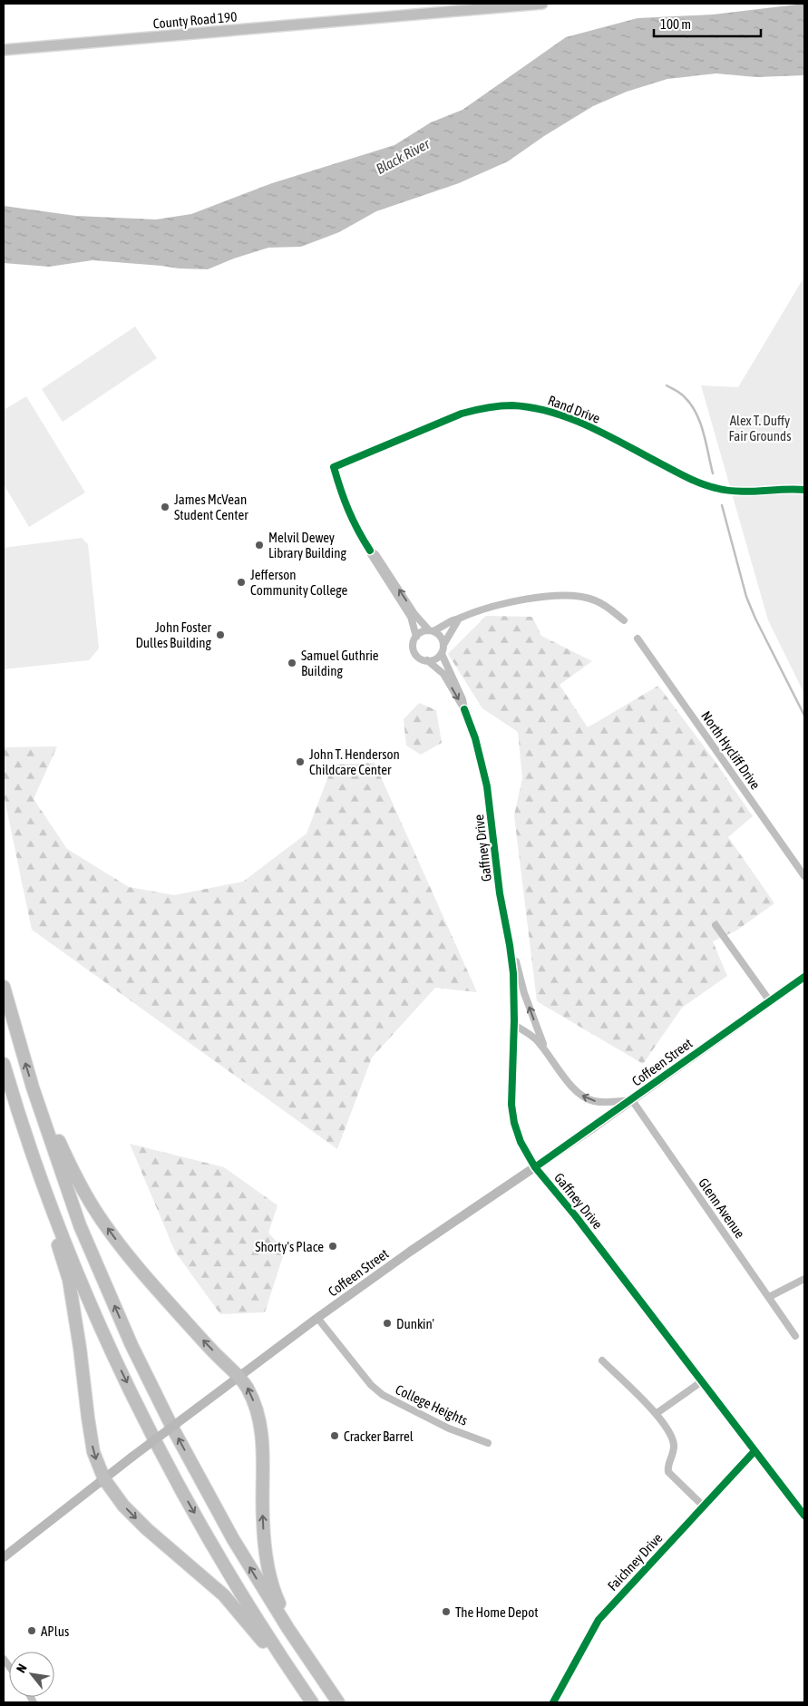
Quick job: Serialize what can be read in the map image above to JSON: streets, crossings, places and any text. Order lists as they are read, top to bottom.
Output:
{
  "streets": {
    "main road": ["County Road 190", "Coffeen Street"],
    "street": [
      "Rand Drive",
      "North Hycliff Drive",
      "Gaffney Drive",
      "Glenn Avenue",
      "College Heights",
      "Faichney Drive"
    ]
  },
  "crossings": [
    ["Gaffney Drive", "Coffeen Street"],
    ["Gaffney Drive", "Faichney Drive"],
    ["Coffeen Street", "Glenn Avenue"],
    ["Coffeen Street", "College Heights"]
  ],
  "water": ["Black River"],
  "parks": ["Alex T. Duffy Fair Grounds"],
  "places": [
    "James McVean Student Center",
    "Melvil Dewey Library Building",
    "Jefferson Community College",
    "John Foster Dulles Building",
    "Samuel Guthrie Building",
    "John T. Henderson Childcare Center",
    "Shorty's Place",
    "Dunkin'",
    "Cracker Barrel",
    "The Home Depot",
    "APlus"
  ],
  "scale_bar": "100 m",
  "north": "top left"
}
